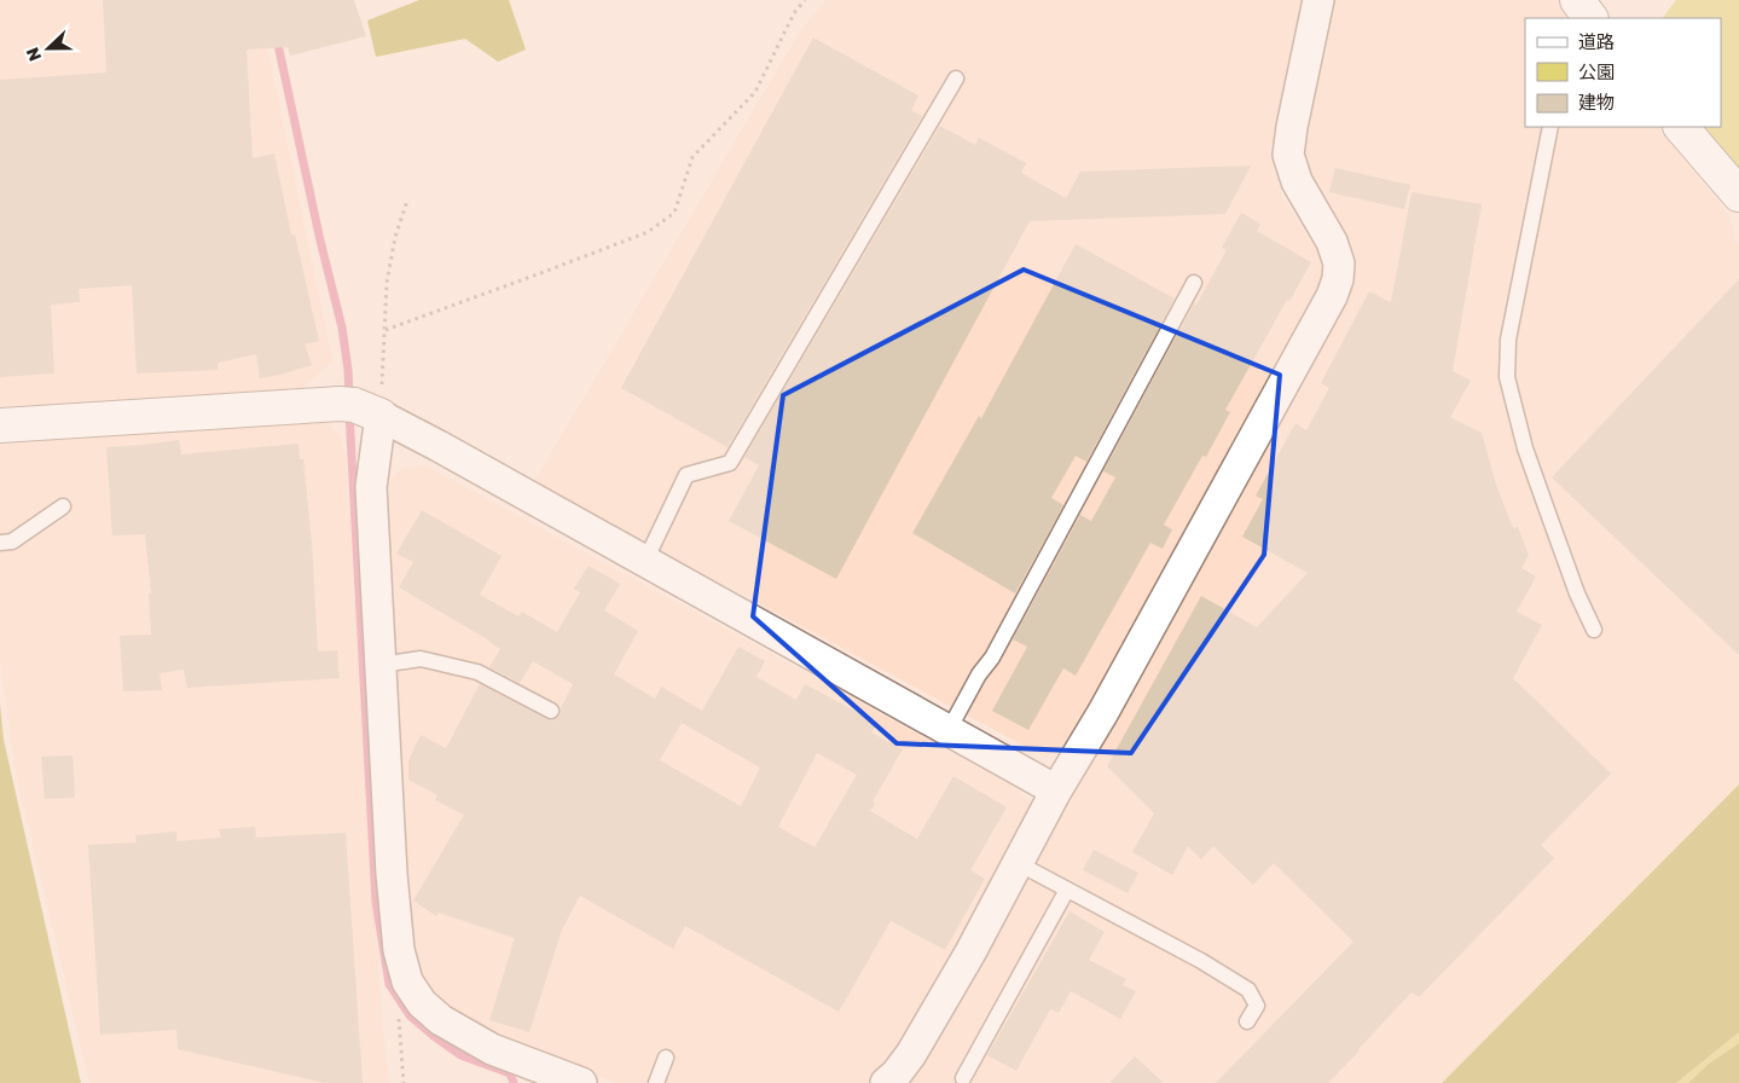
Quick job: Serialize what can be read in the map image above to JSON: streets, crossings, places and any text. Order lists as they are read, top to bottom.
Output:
{
  "legend": ["道路", "公園", "建物"],
  "north": "left"
}
